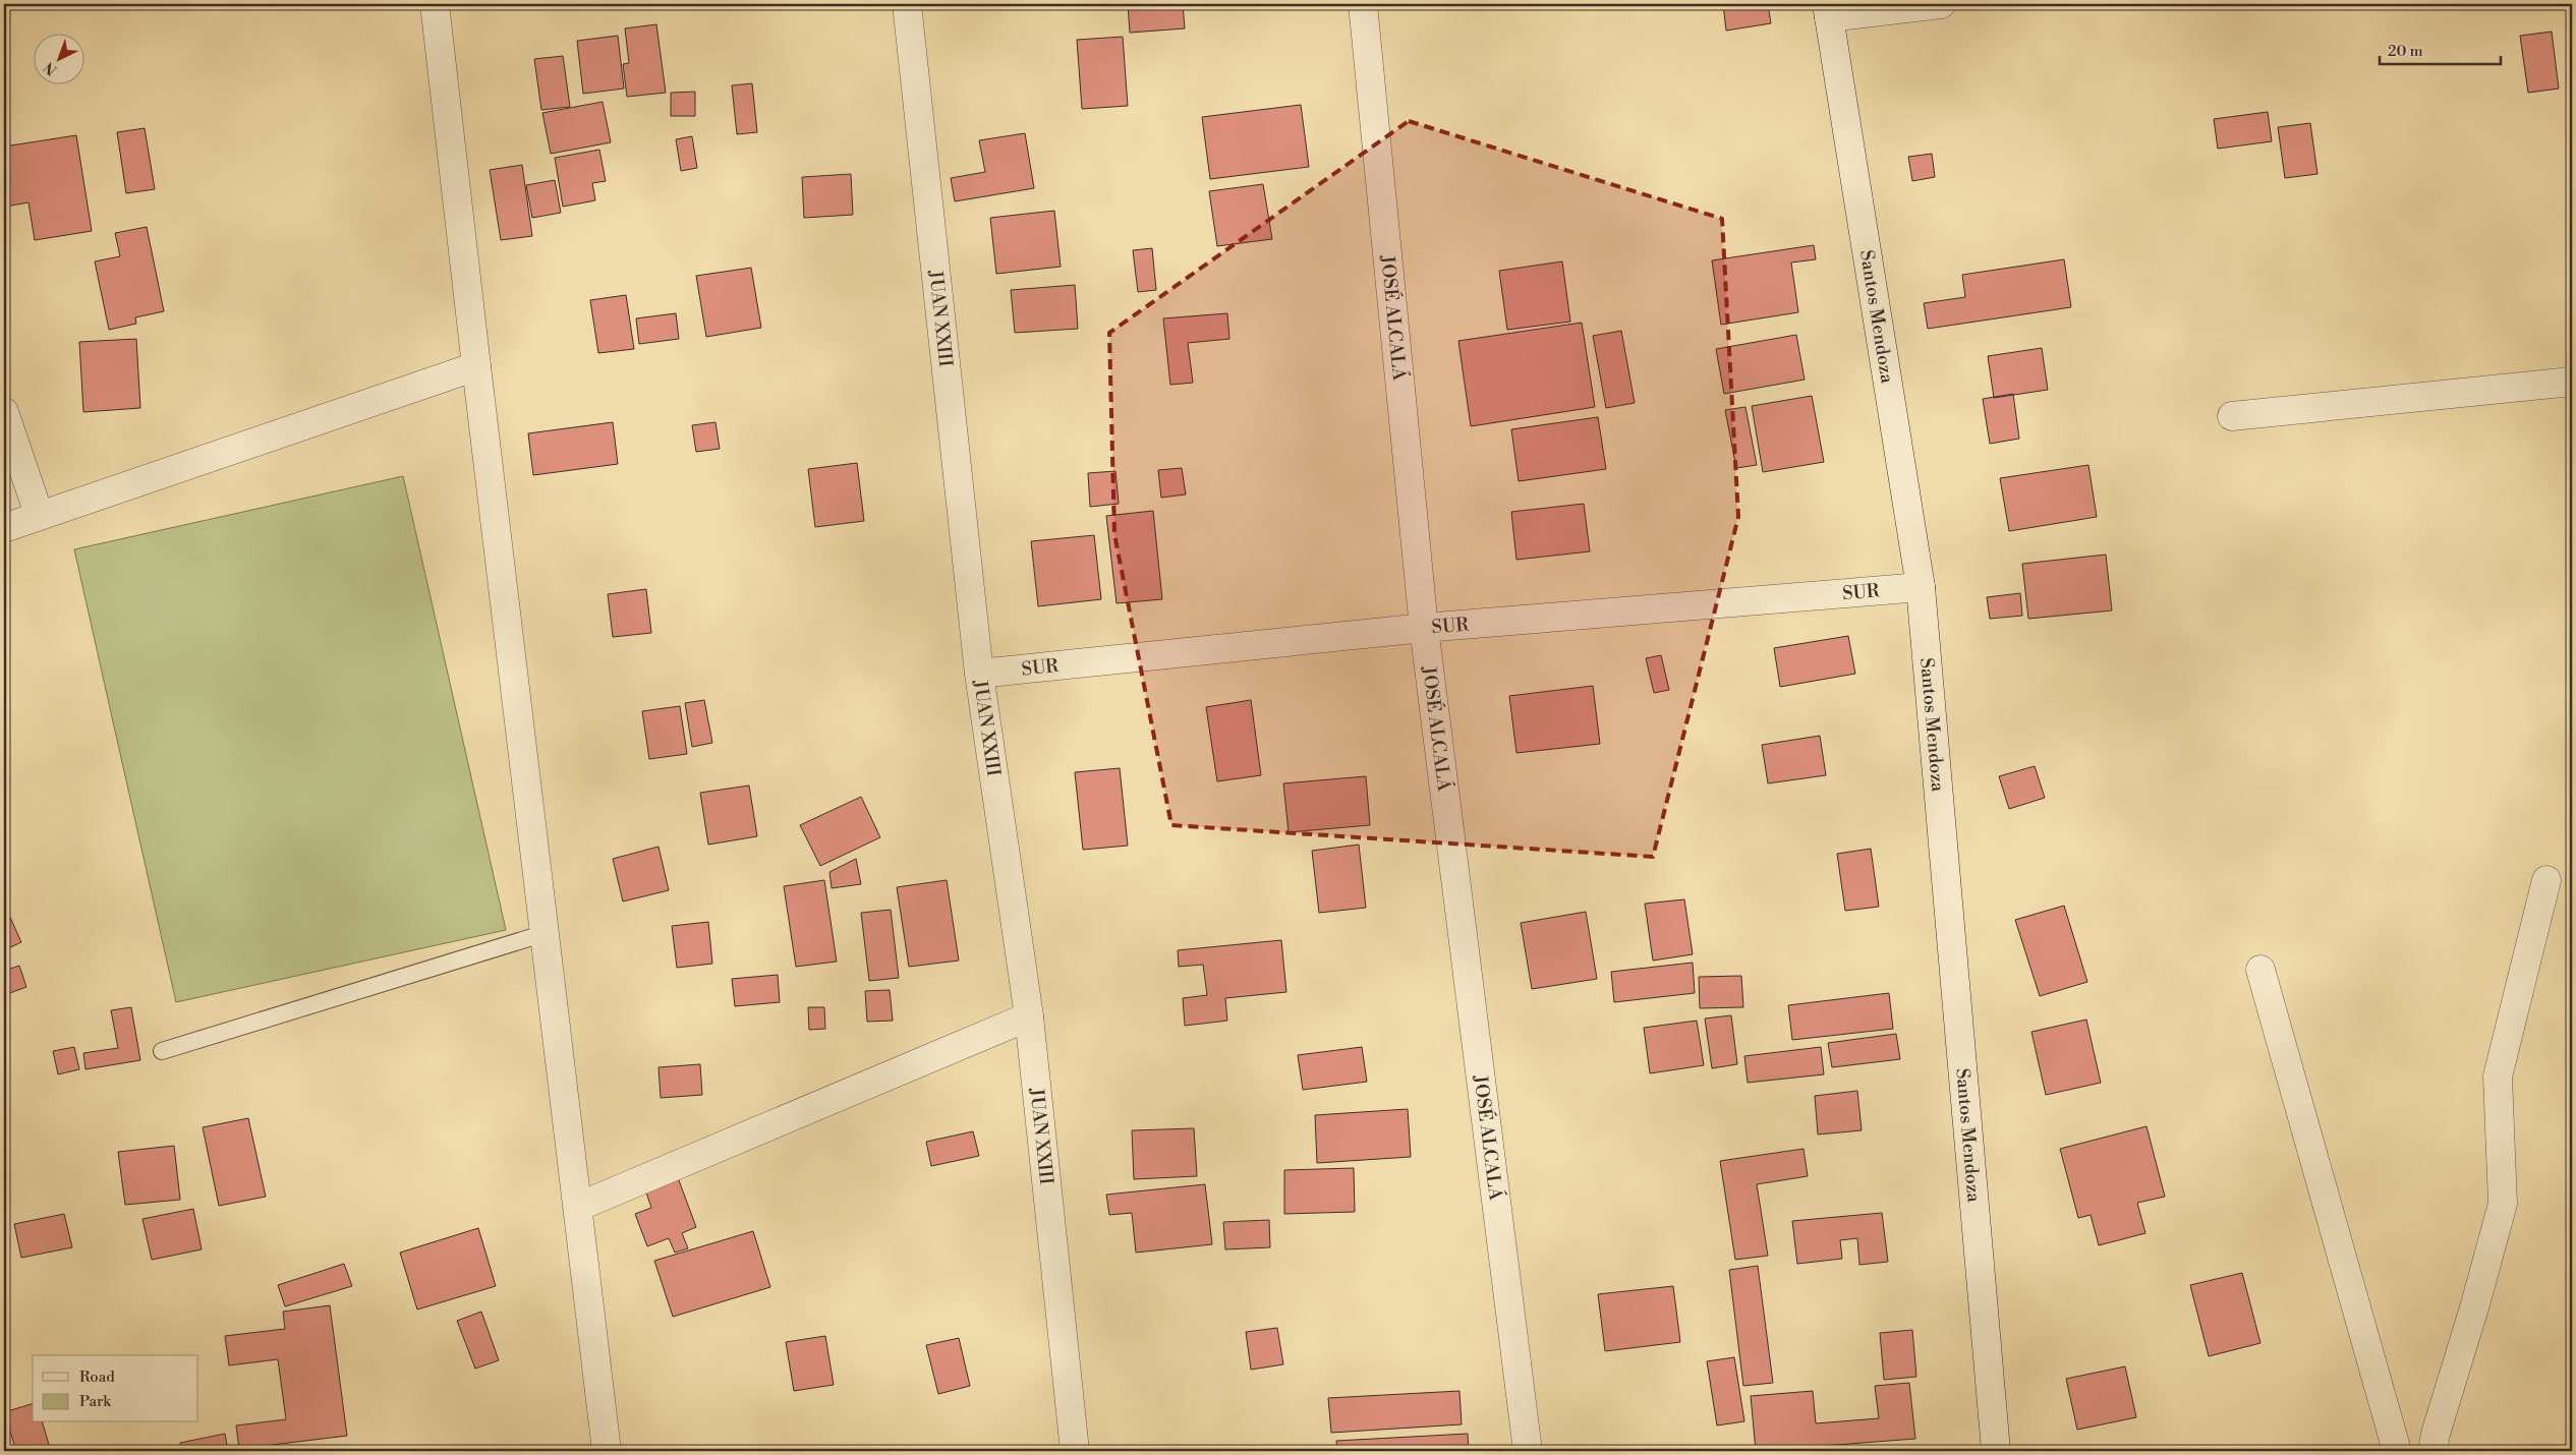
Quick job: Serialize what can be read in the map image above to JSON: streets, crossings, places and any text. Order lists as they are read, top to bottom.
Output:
{
  "streets": {
    "street": [
      "Santos Mendoza",
      "JUAN XXIII",
      "JOSÉ ALCALÁ",
      "SUR"
    ]
  },
  "crossings": [
    ["Santos Mendoza", "SUR"],
    ["JUAN XXIII", "SUR"],
    ["JOSÉ ALCALÁ", "SUR"]
  ],
  "legend": ["Road", "Park"],
  "scale_bar": "20 m",
  "north": "bottom left"
}
